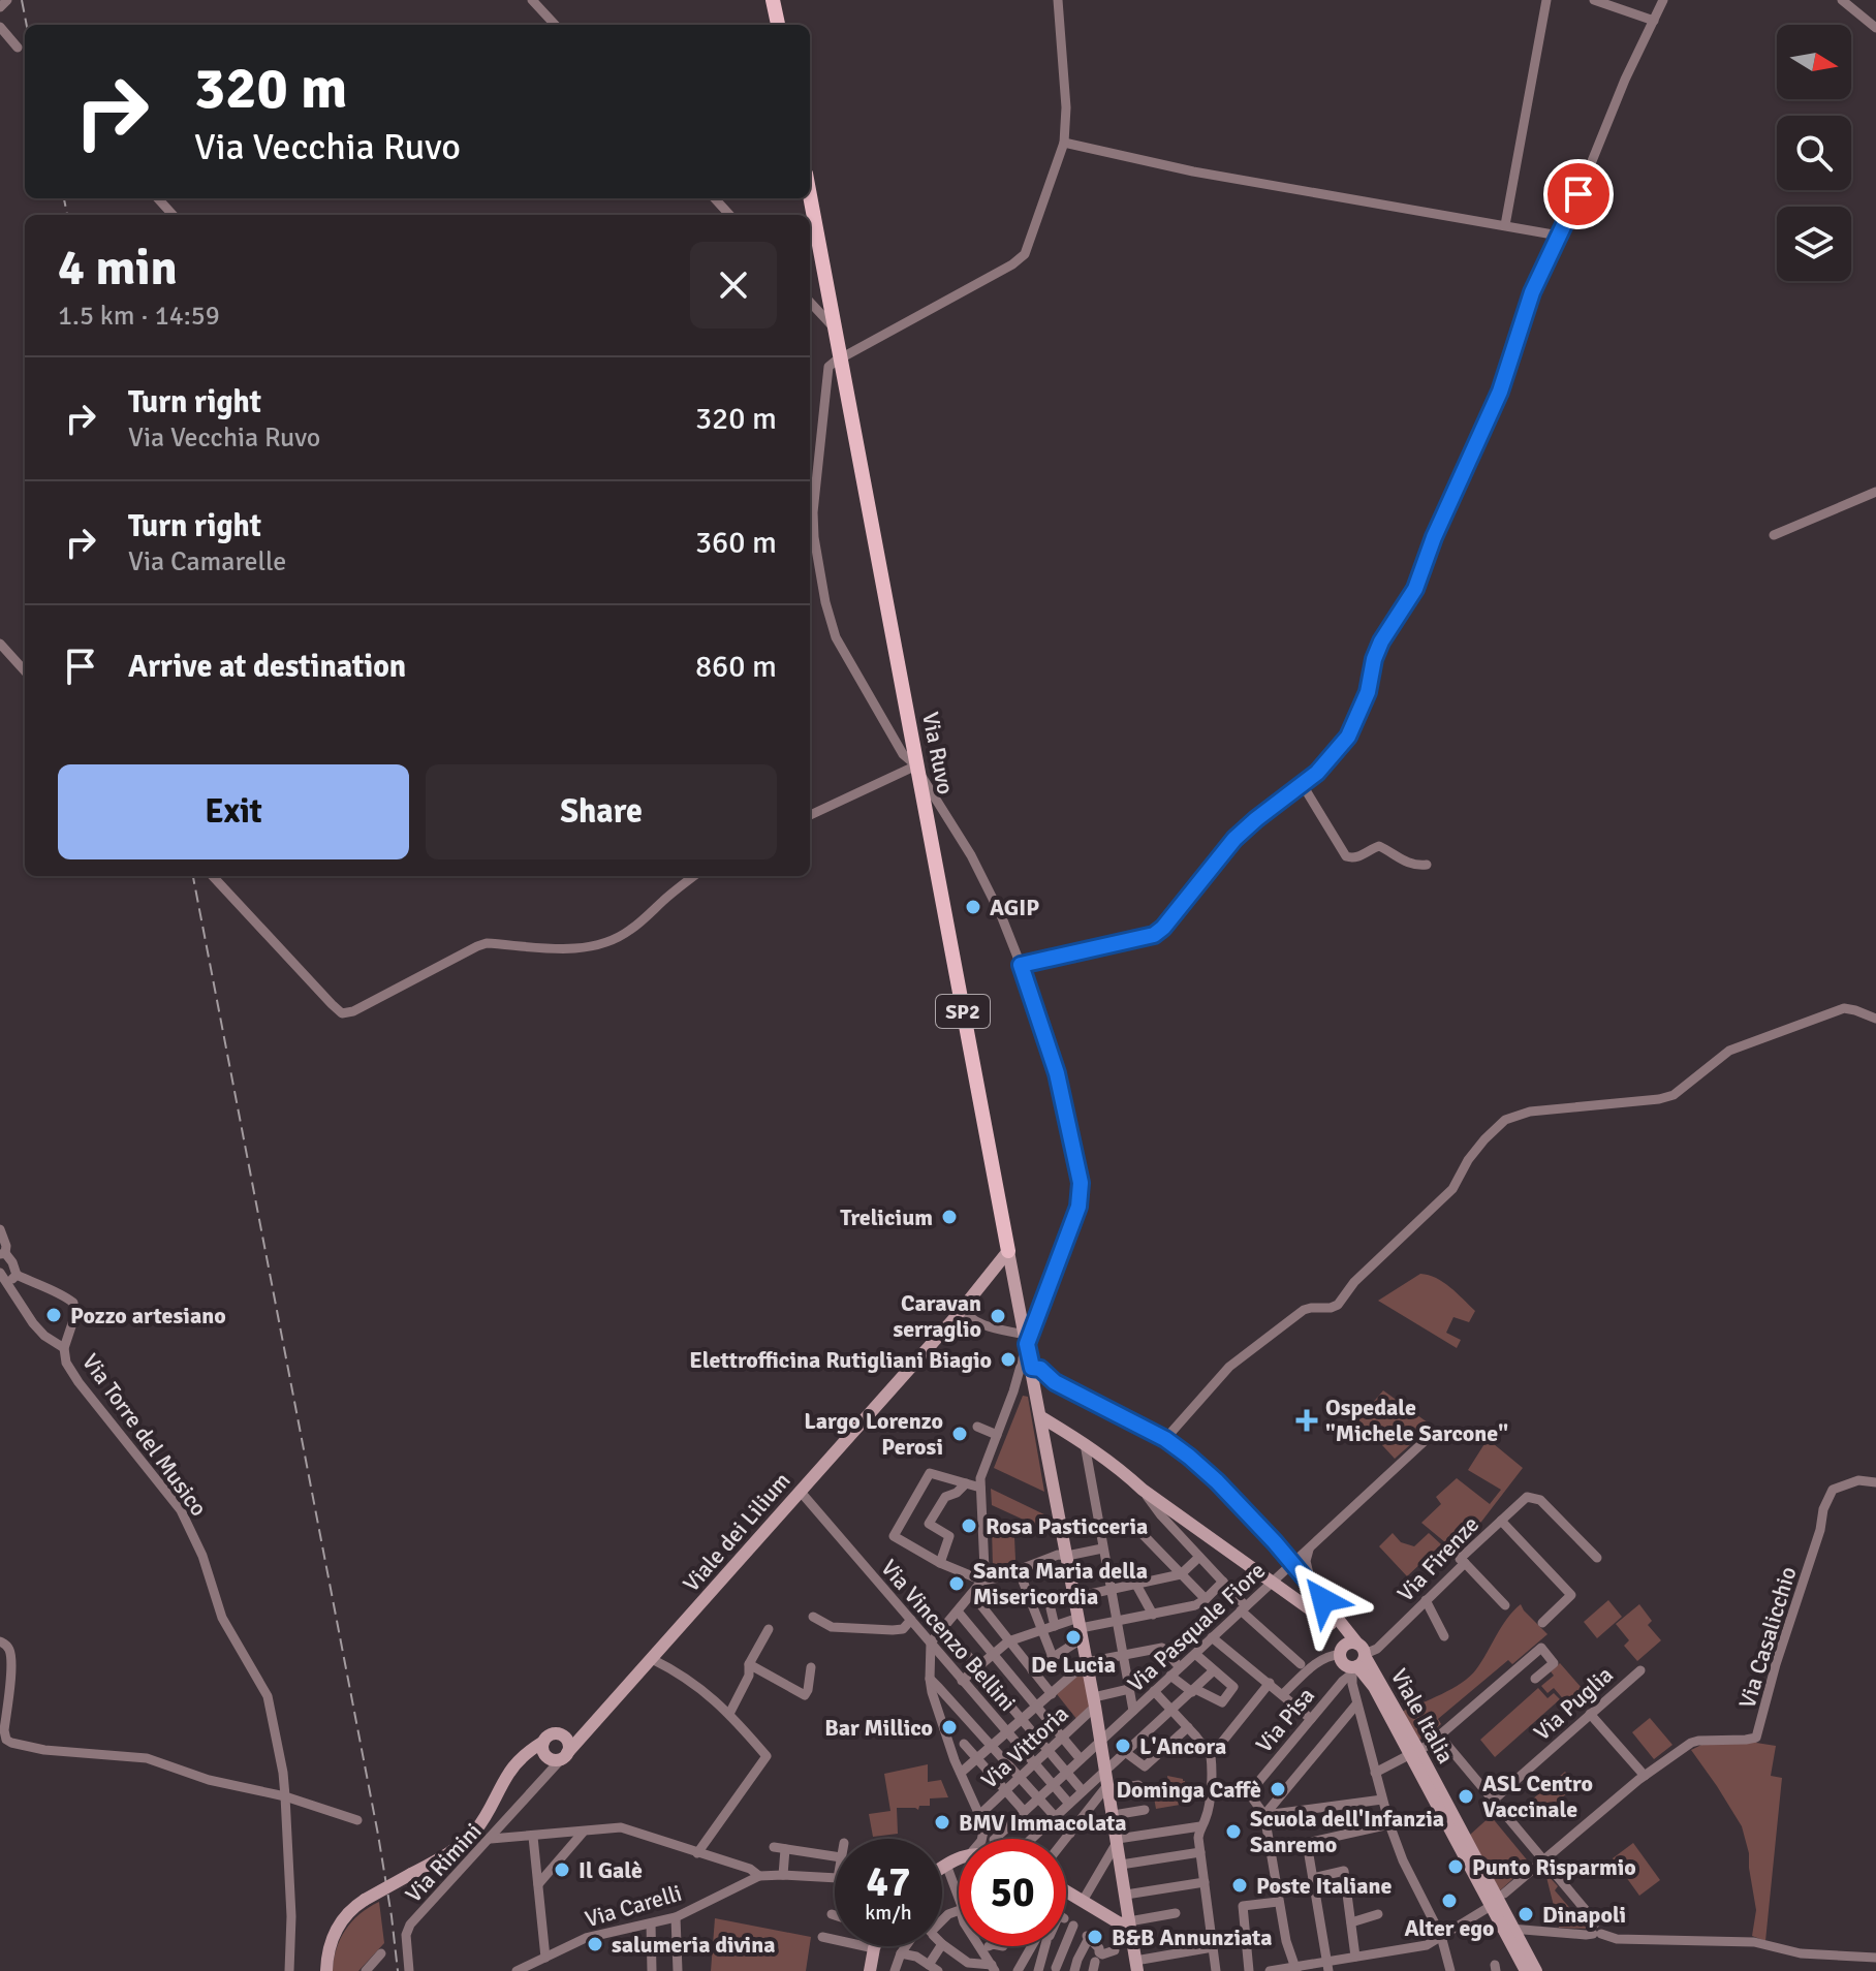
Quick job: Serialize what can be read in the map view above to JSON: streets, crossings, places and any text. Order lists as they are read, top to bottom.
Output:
{
  "streets": {
    "main road": [
      "Via Ruvo",
      "SP2",
      "Viale dei Lilium",
      "Viale Italia"
    ],
    "street": [
      "Via Torre del Musico",
      "Via Firenze",
      "Via Pasquale Fiore",
      "Via Vincenzo Bellini",
      "Via Casalicchio",
      "Via Puglia",
      "Via Pisa",
      "Via Vittoria",
      "Via Rimini",
      "Via Carelli"
    ]
  },
  "crossings": [
    ["Via Ruvo", "SP2"],
    ["Via Ruvo", "Viale dei Lilium"],
    ["SP2", "Viale dei Lilium"],
    ["Viale dei Lilium", "Via Vincenzo Bellini"],
    ["Viale dei Lilium", "Via Rimini"],
    ["Via Firenze", "Viale Italia"],
    ["Via Firenze", "Via Pisa"],
    ["Via Pasquale Fiore", "Via Vincenzo Bellini"],
    ["Via Vincenzo Bellini", "Via Vittoria"],
    ["Via Casalicchio", "Viale Italia"],
    ["Viale Italia", "Via Pisa"]
  ],
  "places": {
    "other": [
      "AGIP",
      "Trelicium",
      "Pozzo artesiano",
      "Caravan serraglio",
      "Elettrofficina Rutigliani Biagio",
      "Largo Lorenzo Perosi",
      "Rosa Pasticceria",
      "Santa Maria della Misericordia",
      "De Lucia",
      "Bar Millico",
      "L'Ancora",
      "Dominga Caffè",
      "ASL Centro Vaccinale",
      "BMV Immacolata",
      "Scuola dell'Infanzia Sanremo",
      "Punto Risparmio",
      "Il Galè",
      "Poste Italiane",
      "Alter ego",
      "Dinapoli",
      "B&B Annunziata",
      "salumeria divina"
    ],
    "health": ["Ospedale \"Michele Sarcone\""]
  },
  "north": "right",
  "page": {
    "turn": ["320 m", "Via Vecchia Ruvo"],
    "heading": ["4 min", "1.5 km · 14:59"],
    "list": [
      {
        "name": "Turn right",
        "note": "Via Vecchia Ruvo",
        "value": "320 m"
      },
      {
        "name": "Turn right",
        "note": "Via Camarelle",
        "value": "360 m"
      },
      {
        "name": "Arrive at destination",
        "value": "860 m"
      }
    ],
    "buttons": ["Exit", "Share"],
    "speed": "47 km/h",
    "limit": "50"
  }
}
